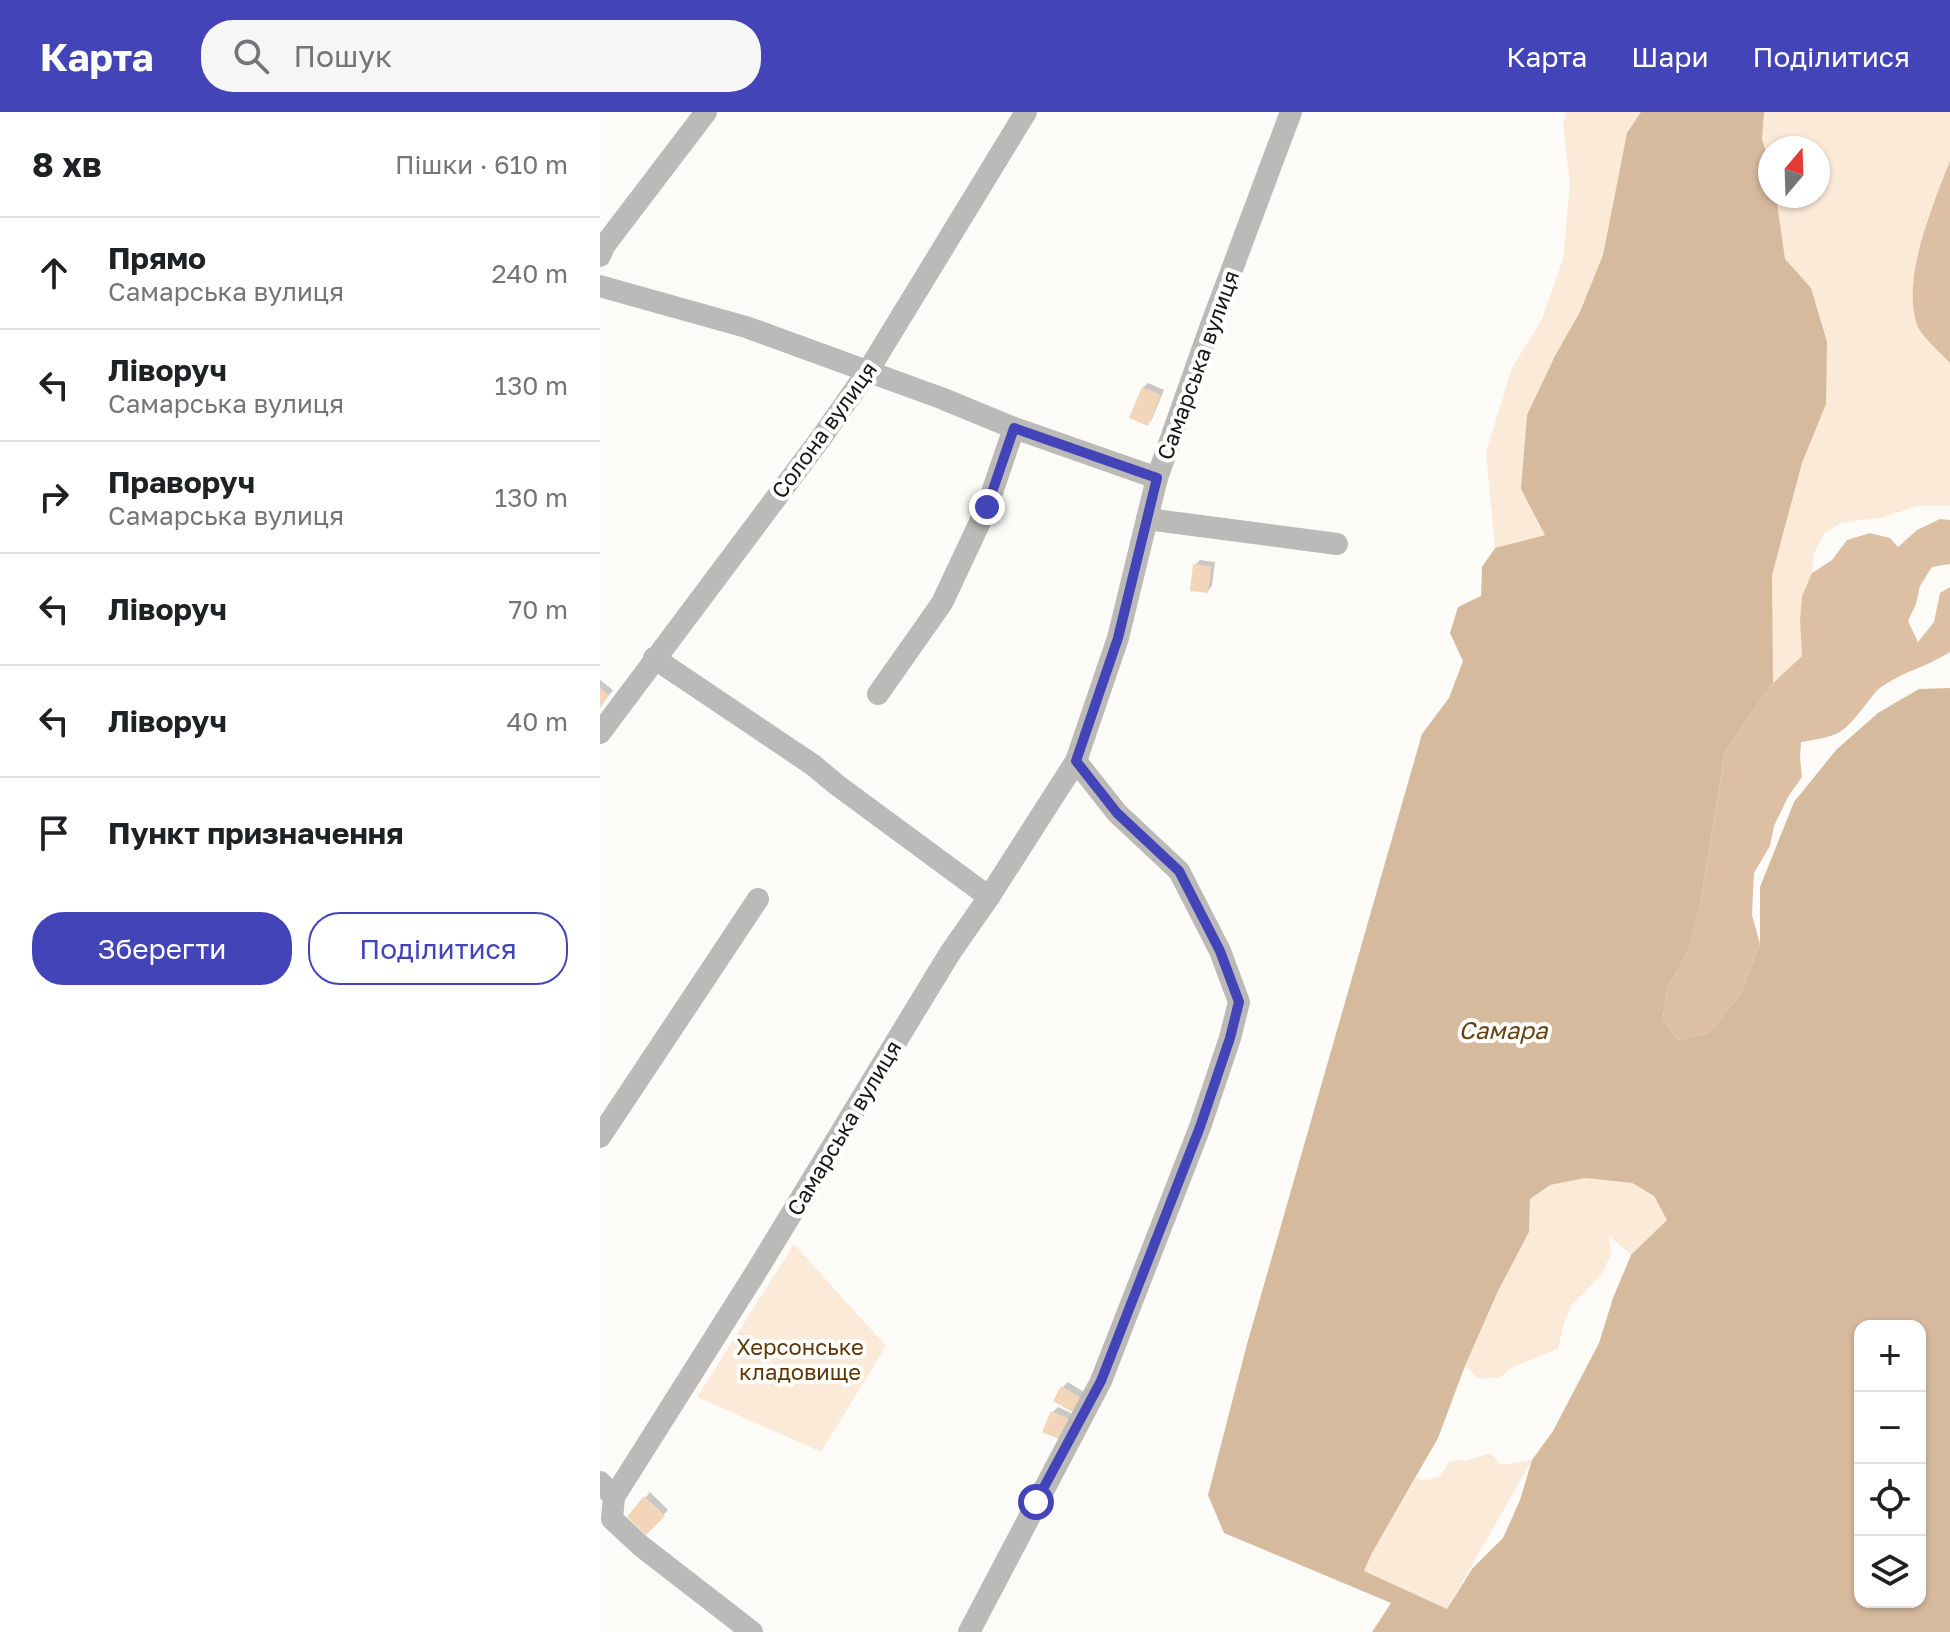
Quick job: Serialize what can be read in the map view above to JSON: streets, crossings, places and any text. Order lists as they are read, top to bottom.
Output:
{
  "streets": {
    "street": ["Самарська вулиця", "Солона вулиця"]
  },
  "water": ["Самара"],
  "parks": ["Херсонське кладовище"],
  "north": "top",
  "page": {
    "header": "Карта",
    "search": "Пошук",
    "nav": ["Карта", "Шари", "Поділитися"],
    "heading": ["8 хв", "Пішки · 610 m"],
    "list": [
      ["Прямо", "Самарська вулиця", "240 m"],
      ["Ліворуч", "Самарська вулиця", "130 m"],
      ["Праворуч", "Самарська вулиця", "130 m"],
      ["Ліворуч", "70 m"],
      ["Ліворуч", "40 m"],
      "Пункт призначення"
    ],
    "buttons": ["Зберегти", "Поділитися"],
    "map_buttons": ["+", "−"]
  }
}
